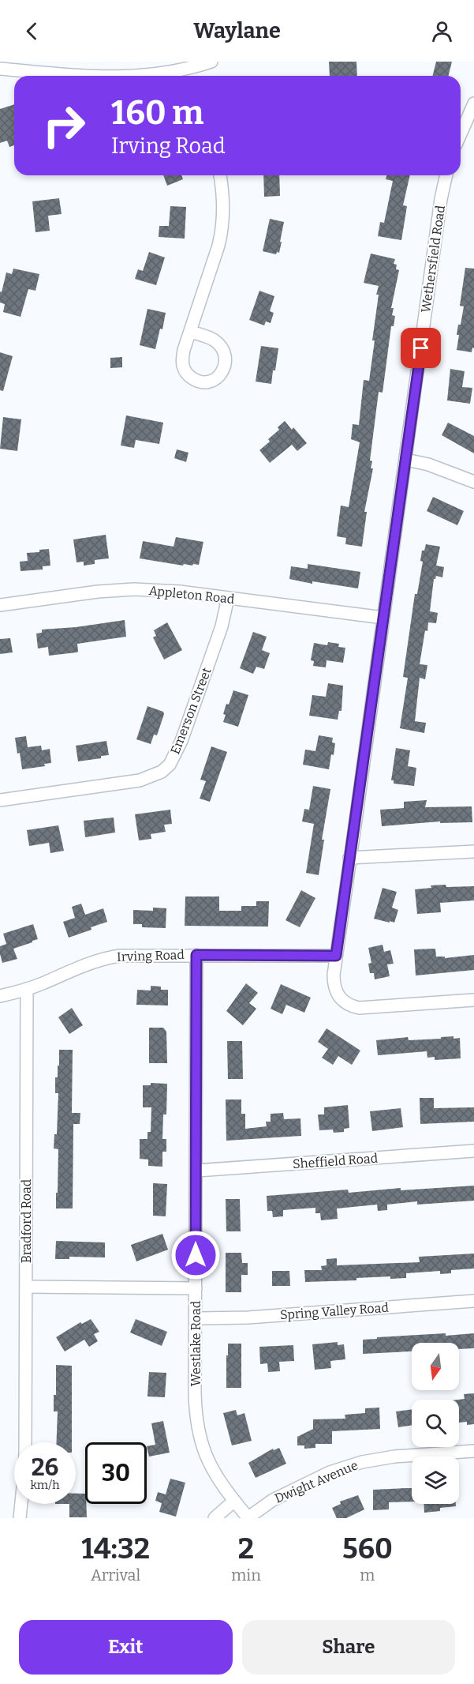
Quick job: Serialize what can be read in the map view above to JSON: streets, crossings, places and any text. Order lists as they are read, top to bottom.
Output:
{
  "streets": {
    "street": [
      "Wethersfield Road",
      "Appleton Road",
      "Emerson Street",
      "Irving Road",
      "Sheffield Road",
      "Bradford Road",
      "Spring Valley Road",
      "Westlake Road",
      "Dwight Avenue"
    ]
  },
  "crossings": [
    ["Wethersfield Road", "Appleton Road"],
    ["Wethersfield Road", "Irving Road"],
    ["Appleton Road", "Emerson Street"],
    ["Irving Road", "Bradford Road"],
    ["Irving Road", "Westlake Road"],
    ["Sheffield Road", "Westlake Road"],
    ["Spring Valley Road", "Westlake Road"],
    ["Westlake Road", "Dwight Avenue"]
  ],
  "north": "bottom",
  "page": {
    "header": "Waylane",
    "turn": ["160 m", "Irving Road"],
    "speed": "26 km/h",
    "limit": "30",
    "eta": [
      "14:32",
      "Arrival",
      "2",
      "min",
      "560",
      "m"
    ],
    "buttons": ["Exit", "Share"]
  }
}
